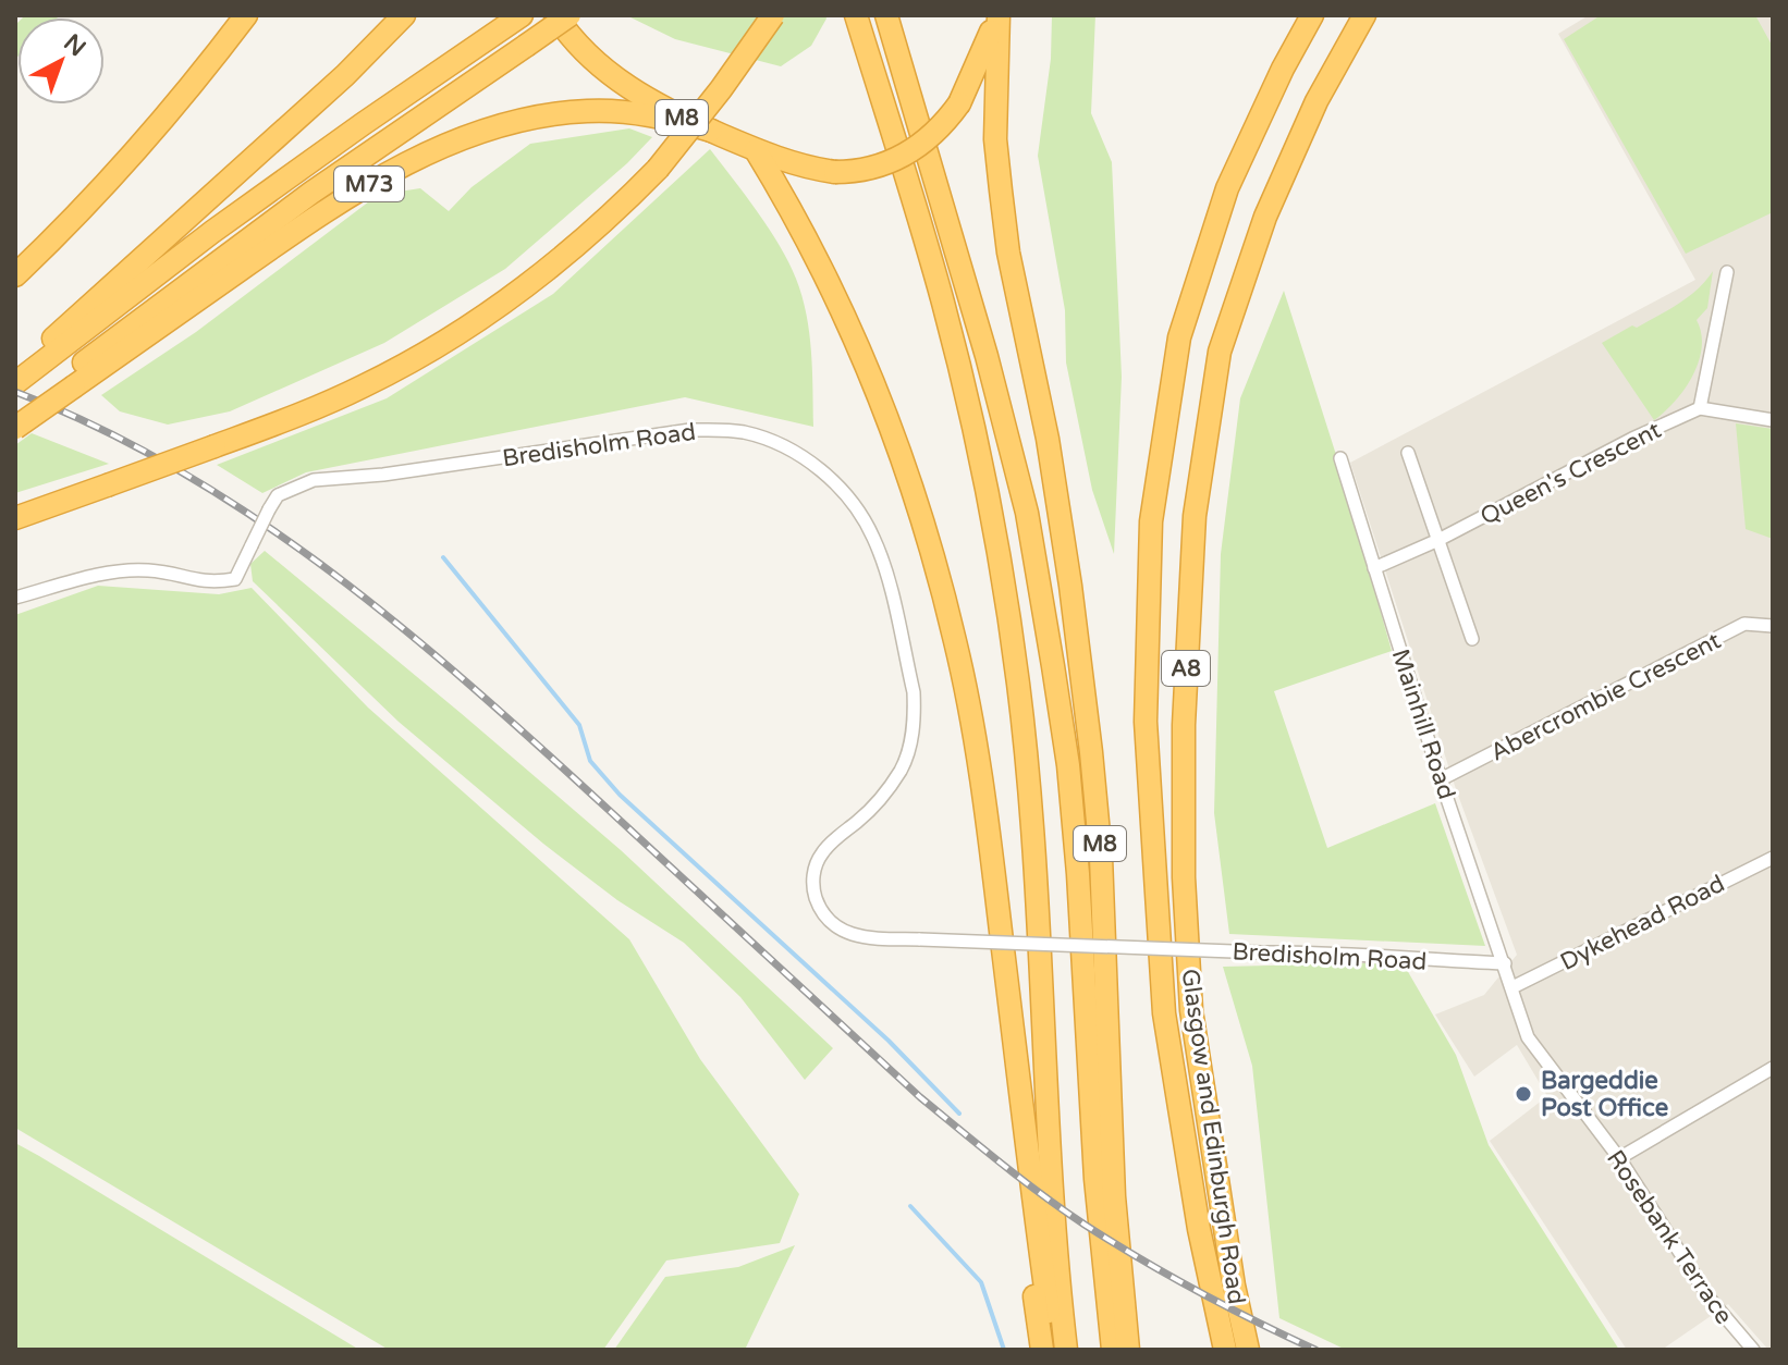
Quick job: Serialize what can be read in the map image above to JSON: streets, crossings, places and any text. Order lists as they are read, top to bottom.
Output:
{
  "streets": {
    "highway": [
      "M8",
      "M73",
      "A8",
      "Glasgow and Edinburgh Road"
    ],
    "street": [
      "Bredisholm Road",
      "Queen's Crescent",
      "Abercrombie Crescent",
      "Mainhill Road",
      "Dykehead Road",
      "Rosebank Terrace"
    ]
  },
  "crossings": [
    ["M8", "M73"],
    ["Bredisholm Road", "Mainhill Road"],
    ["Queen's Crescent", "Mainhill Road"],
    ["Abercrombie Crescent", "Mainhill Road"],
    ["Mainhill Road", "Dykehead Road"],
    ["Mainhill Road", "Rosebank Terrace"],
    ["Dykehead Road", "Rosebank Terrace"]
  ],
  "places": ["Bargeddie Post Office"],
  "north": "top right"
}
